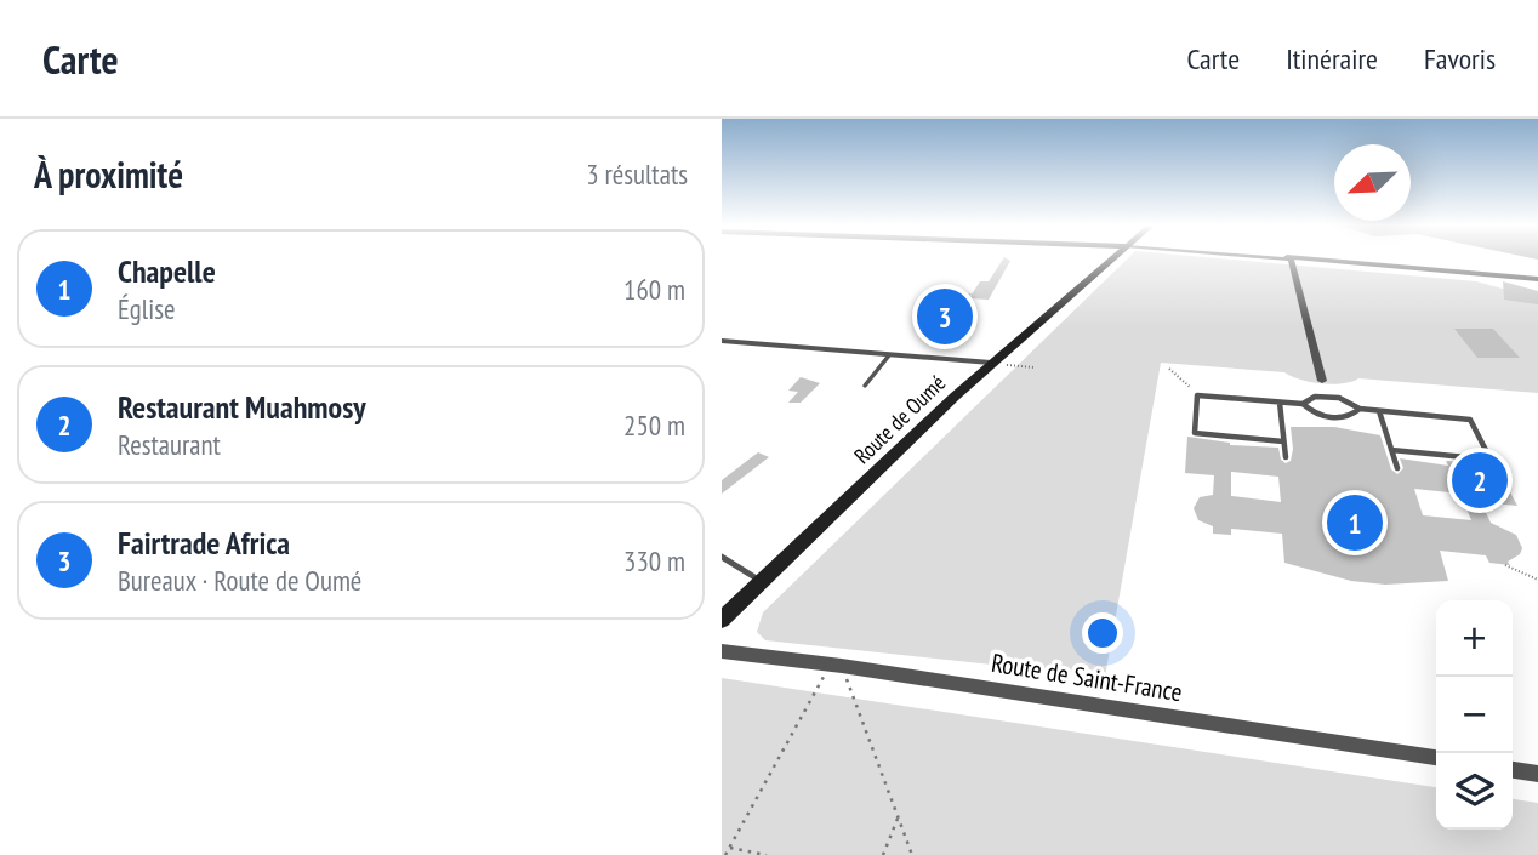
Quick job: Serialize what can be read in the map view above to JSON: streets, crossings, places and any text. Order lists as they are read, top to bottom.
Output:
{
  "streets": {
    "main road": ["Route de Oumé"],
    "street": ["Route de Saint-France"]
  },
  "north": "bottom left",
  "page": {
    "header": "Carte",
    "nav": ["Carte", "Itinéraire", "Favoris"],
    "heading": ["À proximité", "3 résultats"],
    "list": [
      {
        "mark": "1",
        "name": "Chapelle",
        "note": "Église",
        "value": "160 m"
      },
      {
        "mark": "2",
        "name": "Restaurant Muahmosy",
        "note": "Restaurant",
        "value": "250 m"
      },
      {
        "mark": "3",
        "name": "Fairtrade Africa",
        "note": "Bureaux · Route de Oumé",
        "value": "330 m"
      }
    ],
    "pins": ["3", "2", "1"],
    "map_buttons": ["+", "−"]
  }
}
